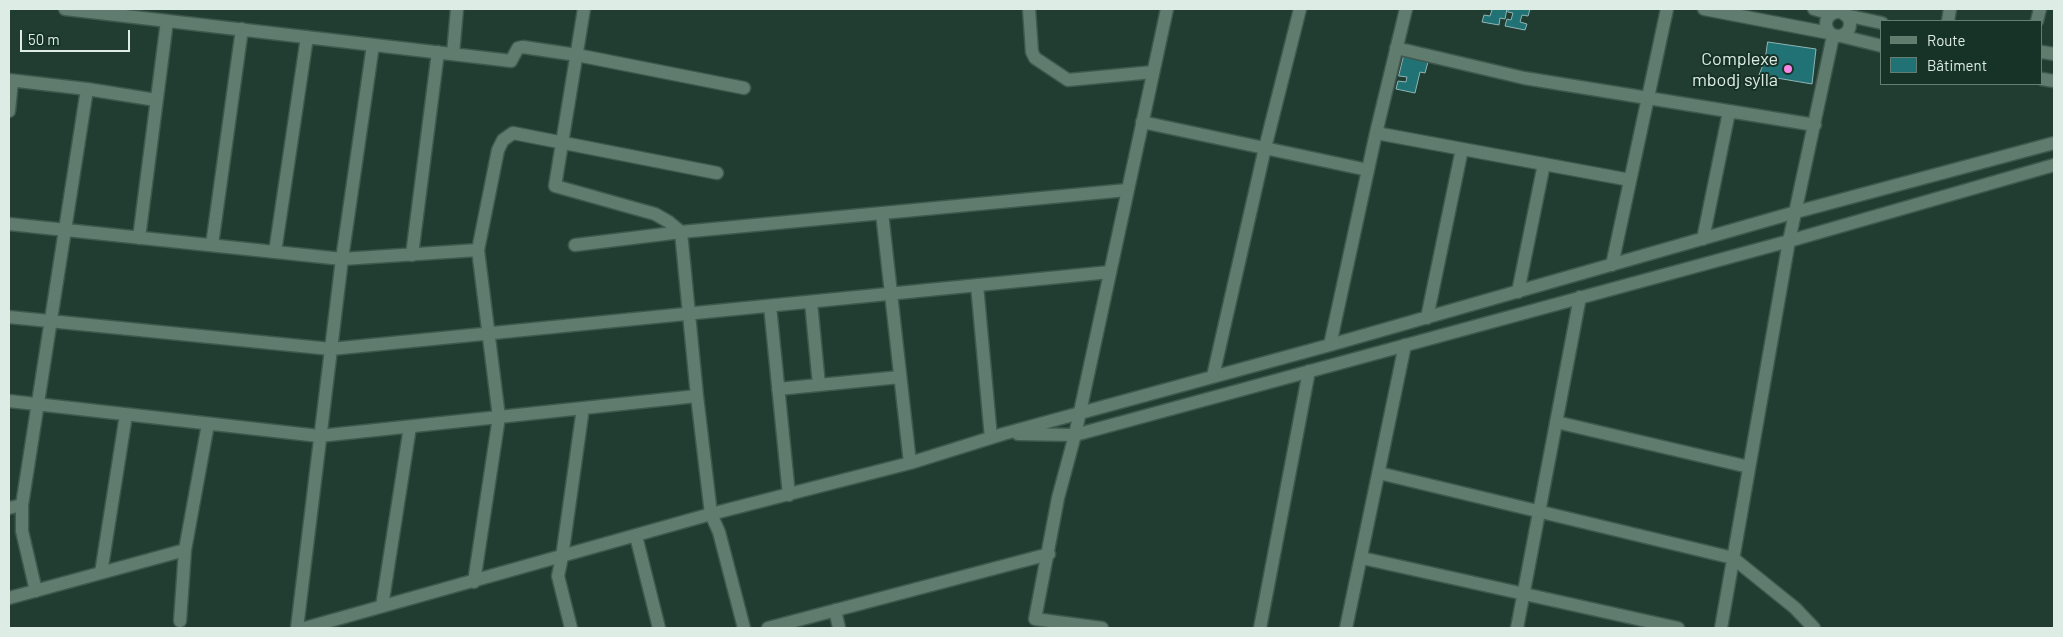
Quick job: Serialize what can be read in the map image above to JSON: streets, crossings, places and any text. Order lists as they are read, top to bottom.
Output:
{
  "places": ["Complexe mbodj sylla"],
  "legend": ["Route", "Bâtiment"],
  "scale_bar": "50 m"
}
